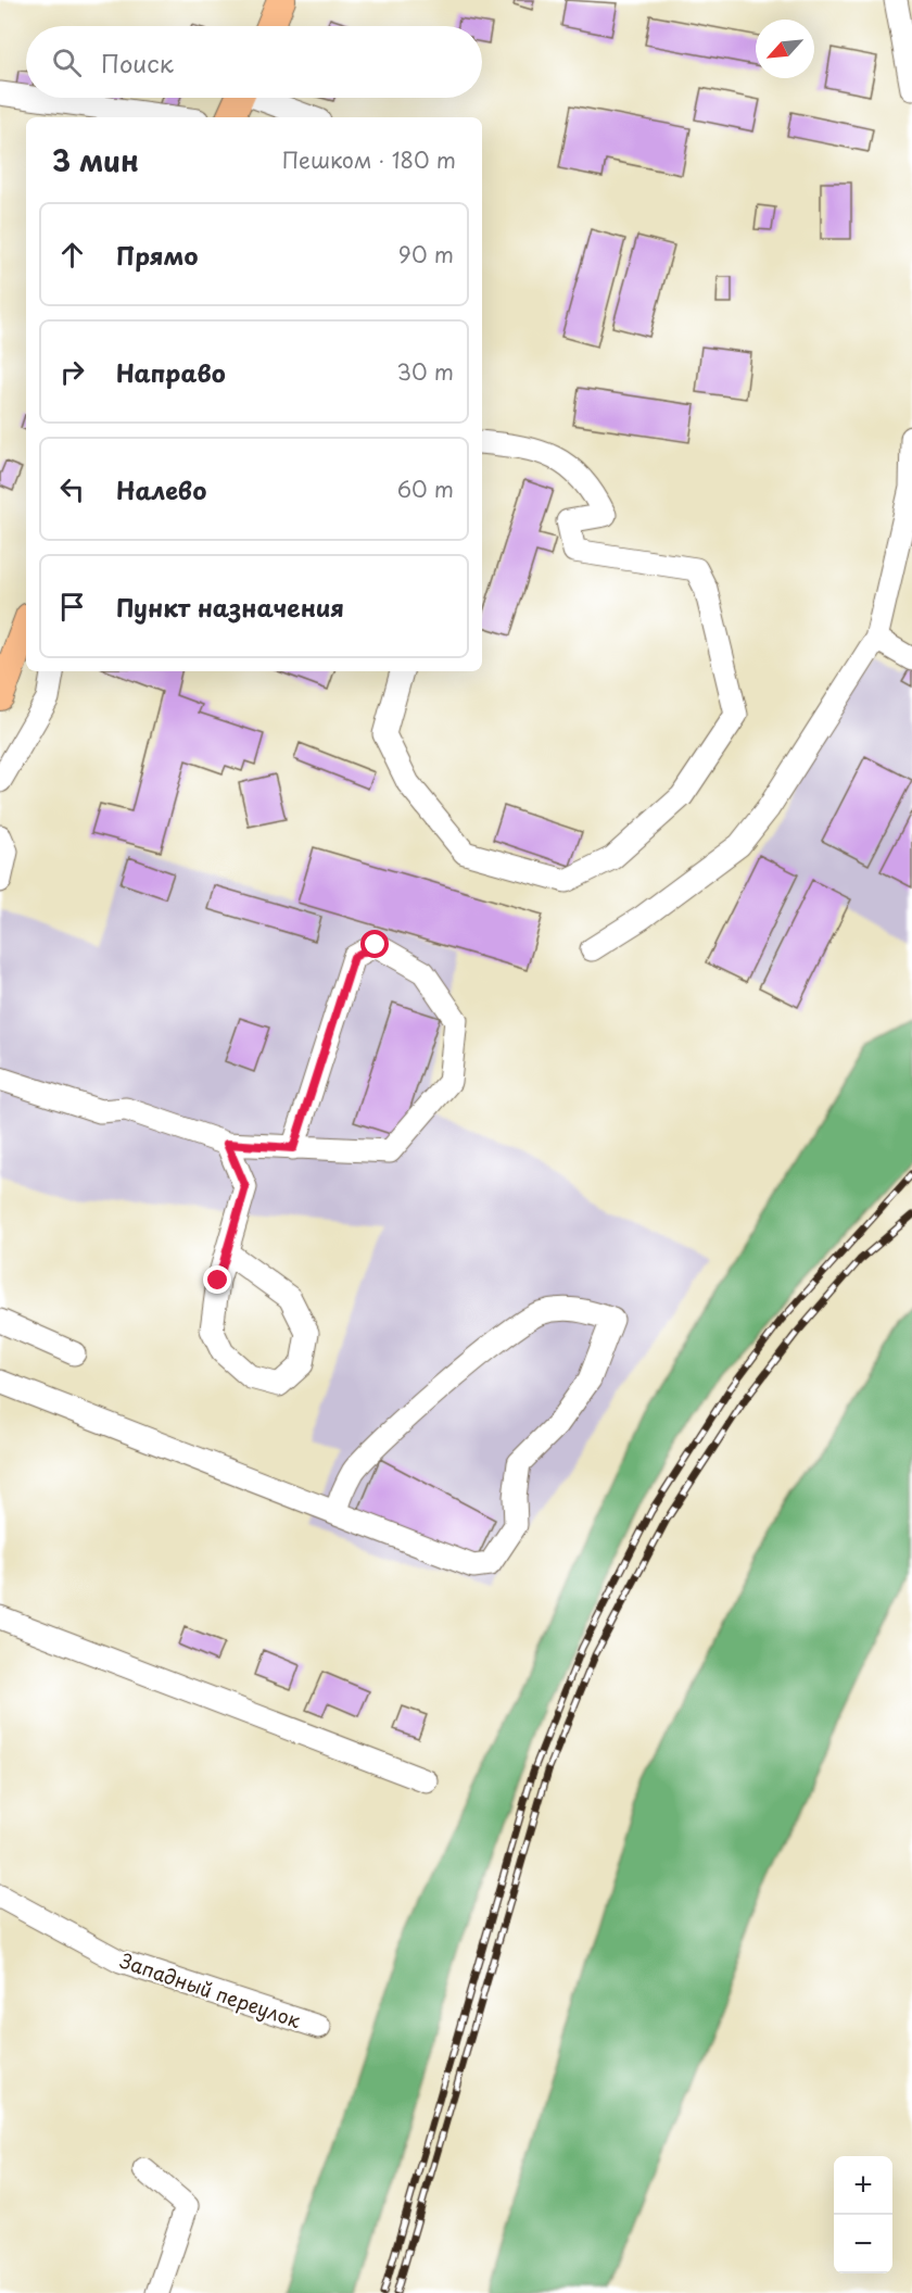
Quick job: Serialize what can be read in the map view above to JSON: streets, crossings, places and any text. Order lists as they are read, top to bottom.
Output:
{
  "streets": {
    "street": ["Западный переулок"]
  },
  "north": "bottom left",
  "page": {
    "search": "Поиск",
    "heading": ["3 мин", "Пешком · 180 m"],
    "list": [
      ["Прямо", "90 m"],
      ["Направо", "30 m"],
      ["Налево", "60 m"],
      "Пункт назначения"
    ],
    "map_buttons": ["+", "−"]
  }
}
